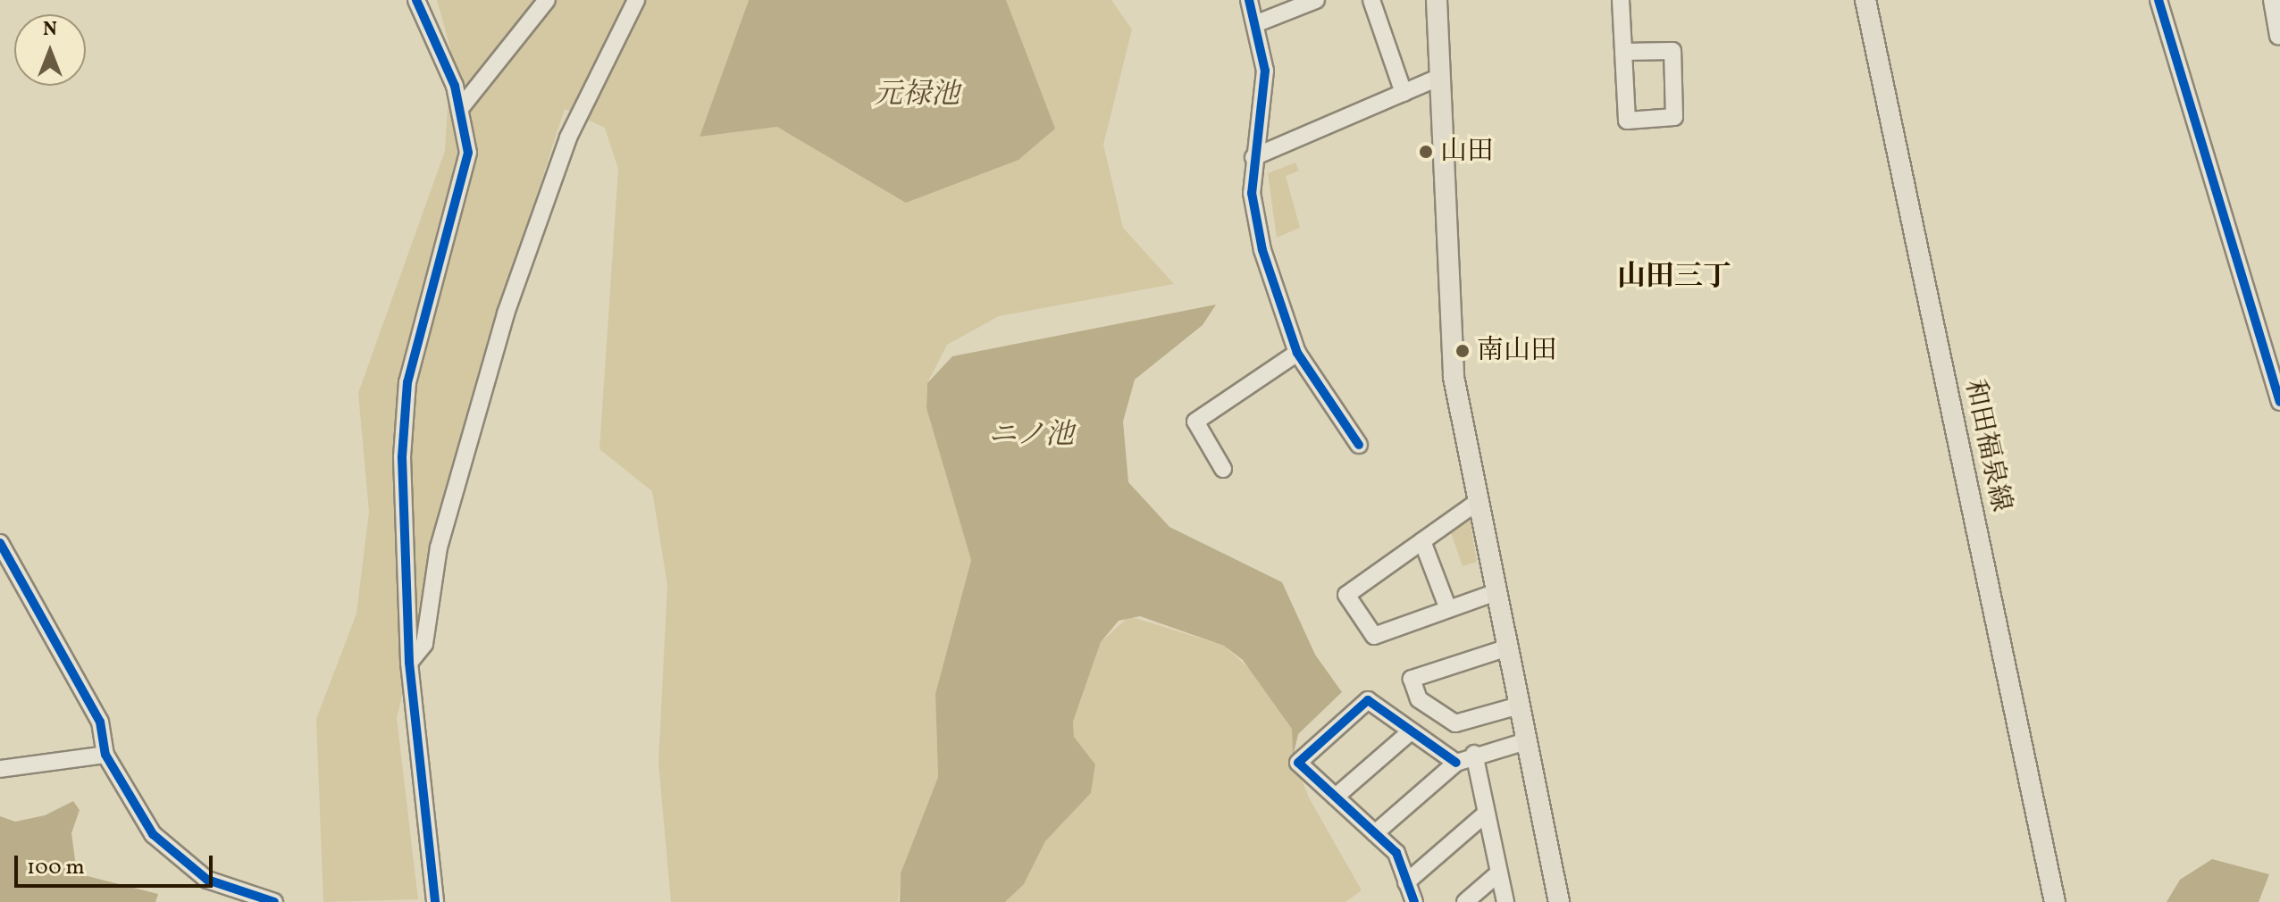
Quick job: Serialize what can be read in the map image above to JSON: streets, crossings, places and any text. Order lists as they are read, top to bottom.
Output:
{
  "streets": {
    "main road": ["和田福泉線"]
  },
  "districts": ["山田三丁"],
  "water": ["元禄池", "ニノ池"],
  "places": ["山田", "南山田"],
  "scale_bar": "100 m",
  "north": "top"
}
